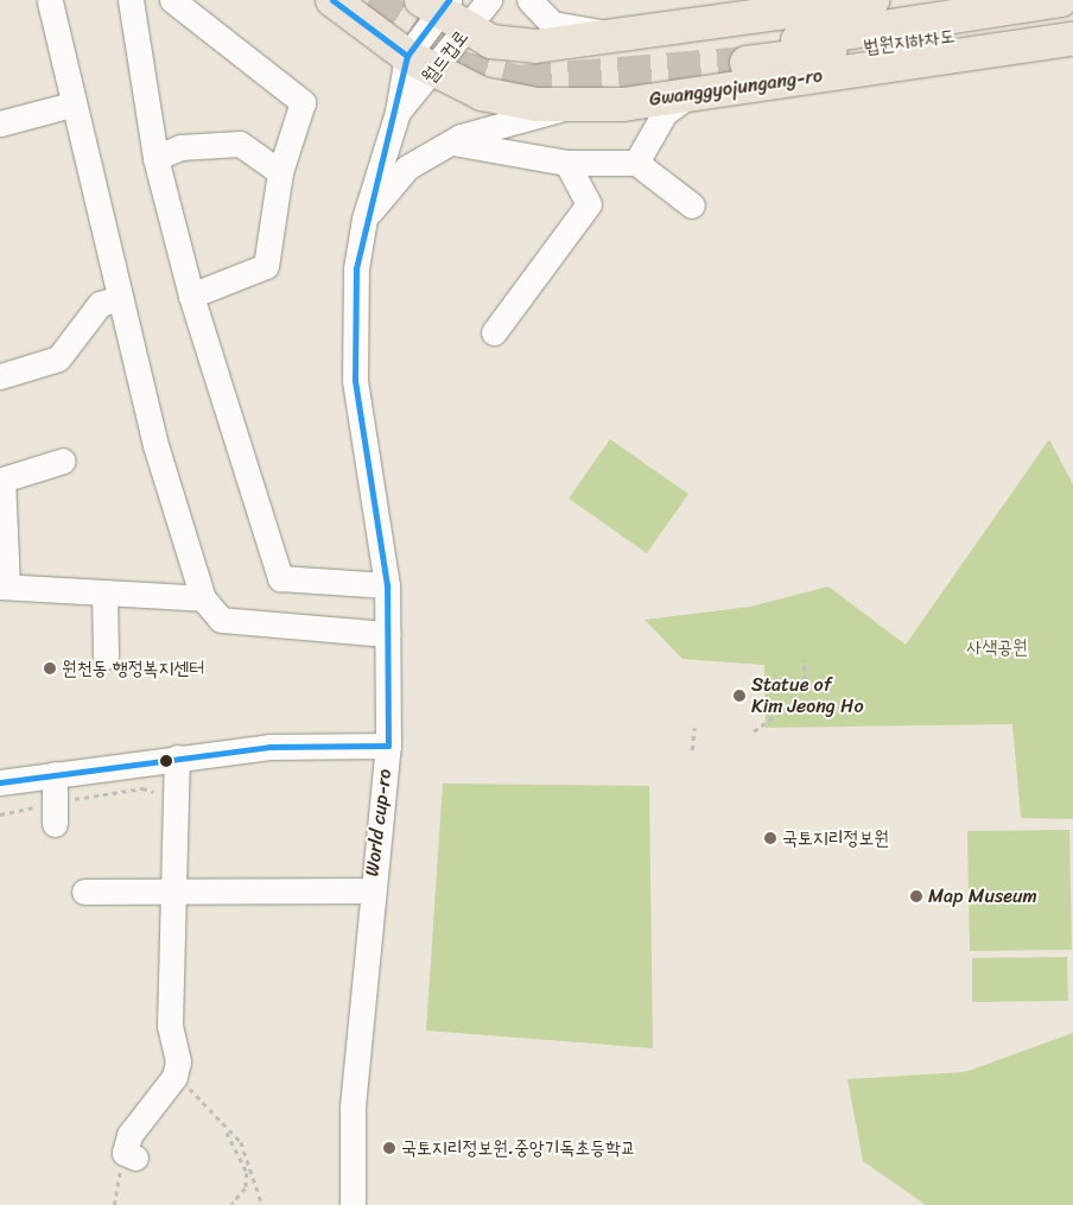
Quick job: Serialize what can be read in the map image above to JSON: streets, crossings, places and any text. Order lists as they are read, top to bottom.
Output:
{
  "streets": {
    "main road": ["법원지하차도", "Gwanggyojungang-ro"],
    "street": ["월드컵로", "World cup-ro"]
  },
  "crossings": [
    ["월드컵로", "Gwanggyojungang-ro"],
    ["월드컵로", "World cup-ro"],
    ["Gwanggyojungang-ro", "World cup-ro"]
  ],
  "parks": ["사색공원"],
  "places": [
    "원천동 행정복지센터",
    "Statue of Kim Jeong Ho",
    "국토지리정보원",
    "Map Museum",
    "국토지리정보원.중앙기독초등학교"
  ]
}
